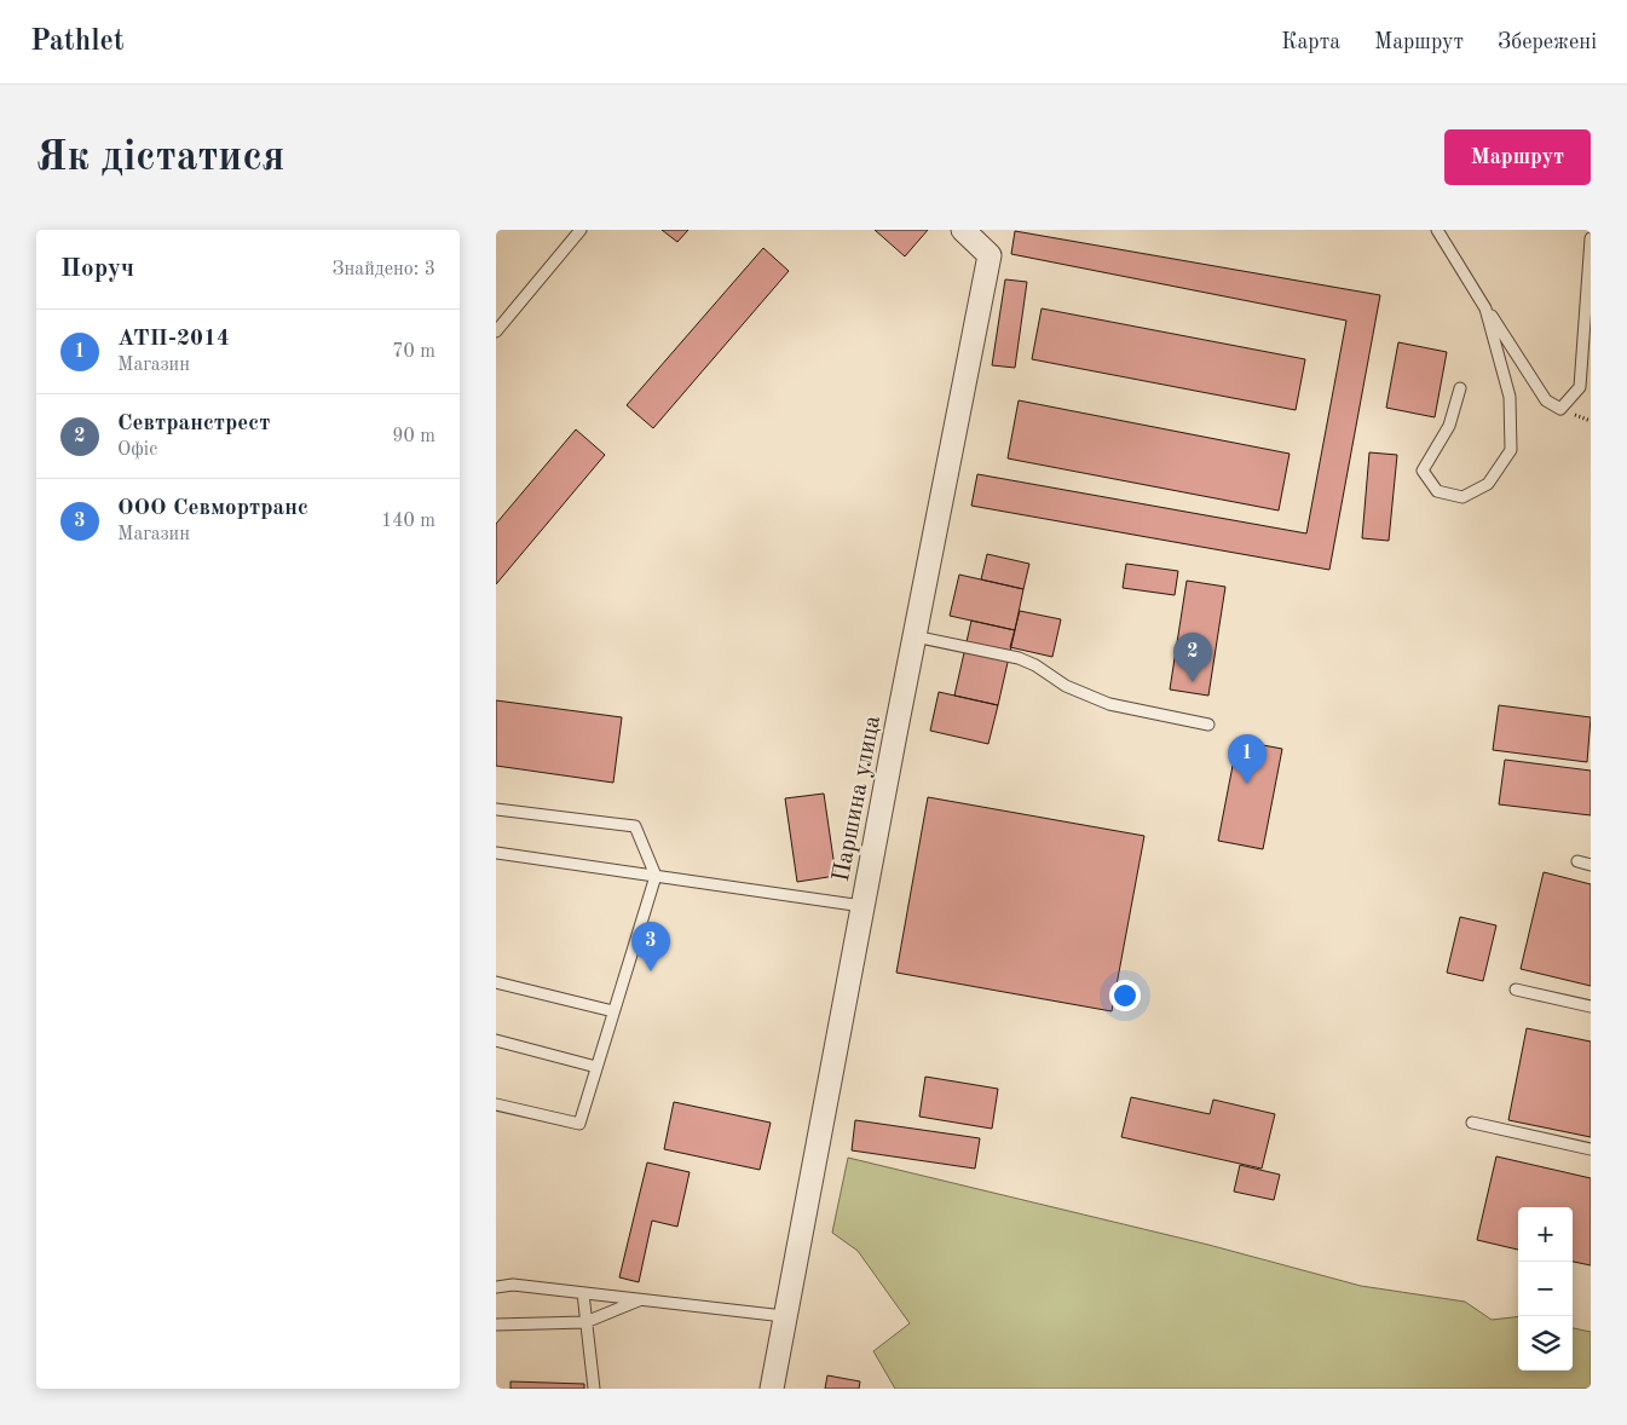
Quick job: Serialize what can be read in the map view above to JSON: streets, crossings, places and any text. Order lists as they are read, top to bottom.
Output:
{
  "streets": {
    "street": ["Паршина улица"]
  },
  "page": {
    "header": "Pathlet",
    "nav": ["Карта", "Маршрут", "Збережені"],
    "buttons": "Маршрут",
    "title": "Як дістатися",
    "heading": ["Поруч", "Знайдено: 3"],
    "list": [
      {
        "mark": "1",
        "name": "АТП-2014",
        "note": "Магазин",
        "value": "70 m"
      },
      {
        "mark": "2",
        "name": "Севтранстрест",
        "note": "Офіс",
        "value": "90 m"
      },
      {
        "mark": "3",
        "name": "ООО Севмортранс",
        "note": "Магазин",
        "value": "140 m"
      }
    ],
    "pins": ["2", "1", "3"],
    "map_buttons": ["+", "−"]
  }
}
